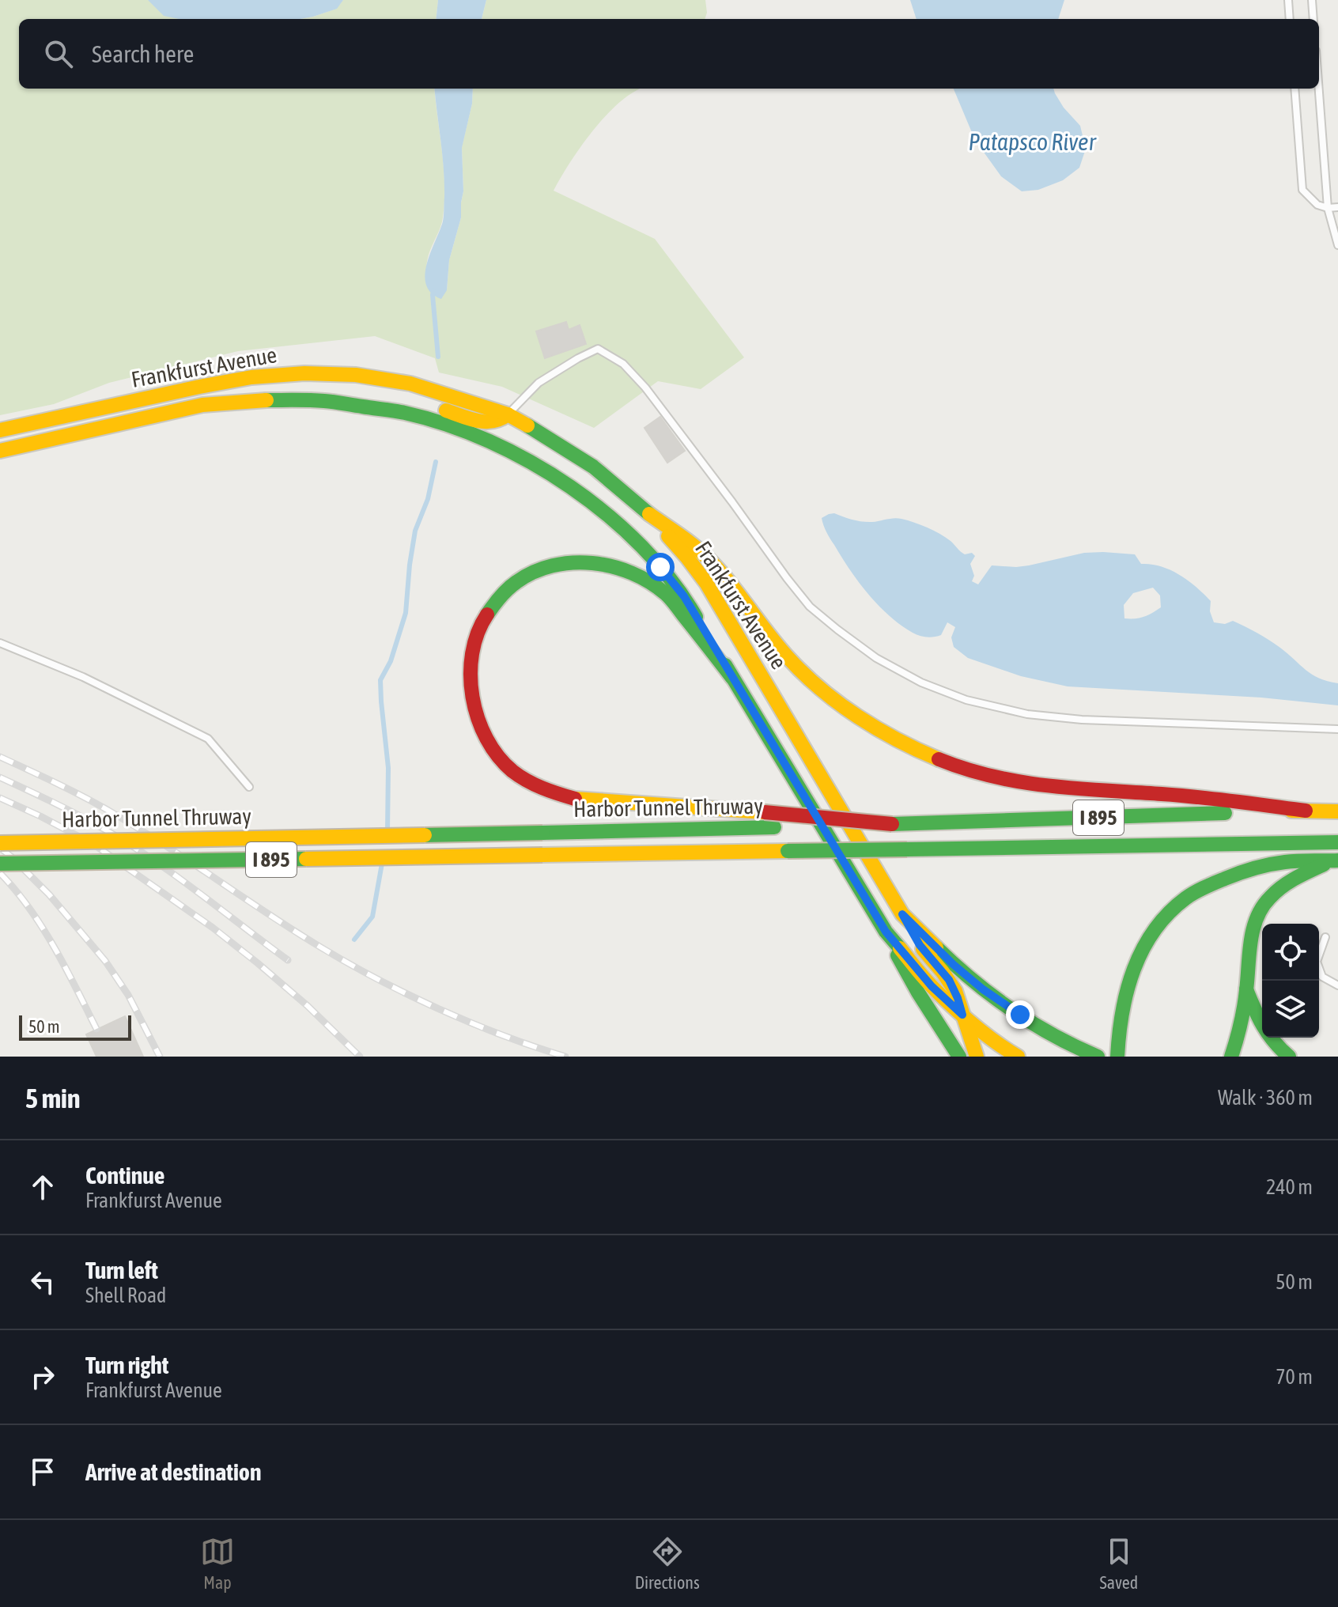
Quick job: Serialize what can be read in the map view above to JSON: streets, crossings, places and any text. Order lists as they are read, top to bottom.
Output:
{
  "streets": {
    "main road": ["Frankfurst Avenue", "Harbor Tunnel Thruway", "I 895"]
  },
  "water": ["Patapsco River"],
  "scale_bar": "50 m",
  "page": {
    "search": "Search here",
    "scale": "50 m",
    "heading": ["5 min", "Walk · 360 m"],
    "list": [
      ["Continue", "Frankfurst Avenue", "240 m"],
      ["Turn left", "Shell Road", "50 m"],
      ["Turn right", "Frankfurst Avenue", "70 m"],
      "Arrive at destination"
    ],
    "nav": ["Map", "Directions", "Saved"]
  }
}
